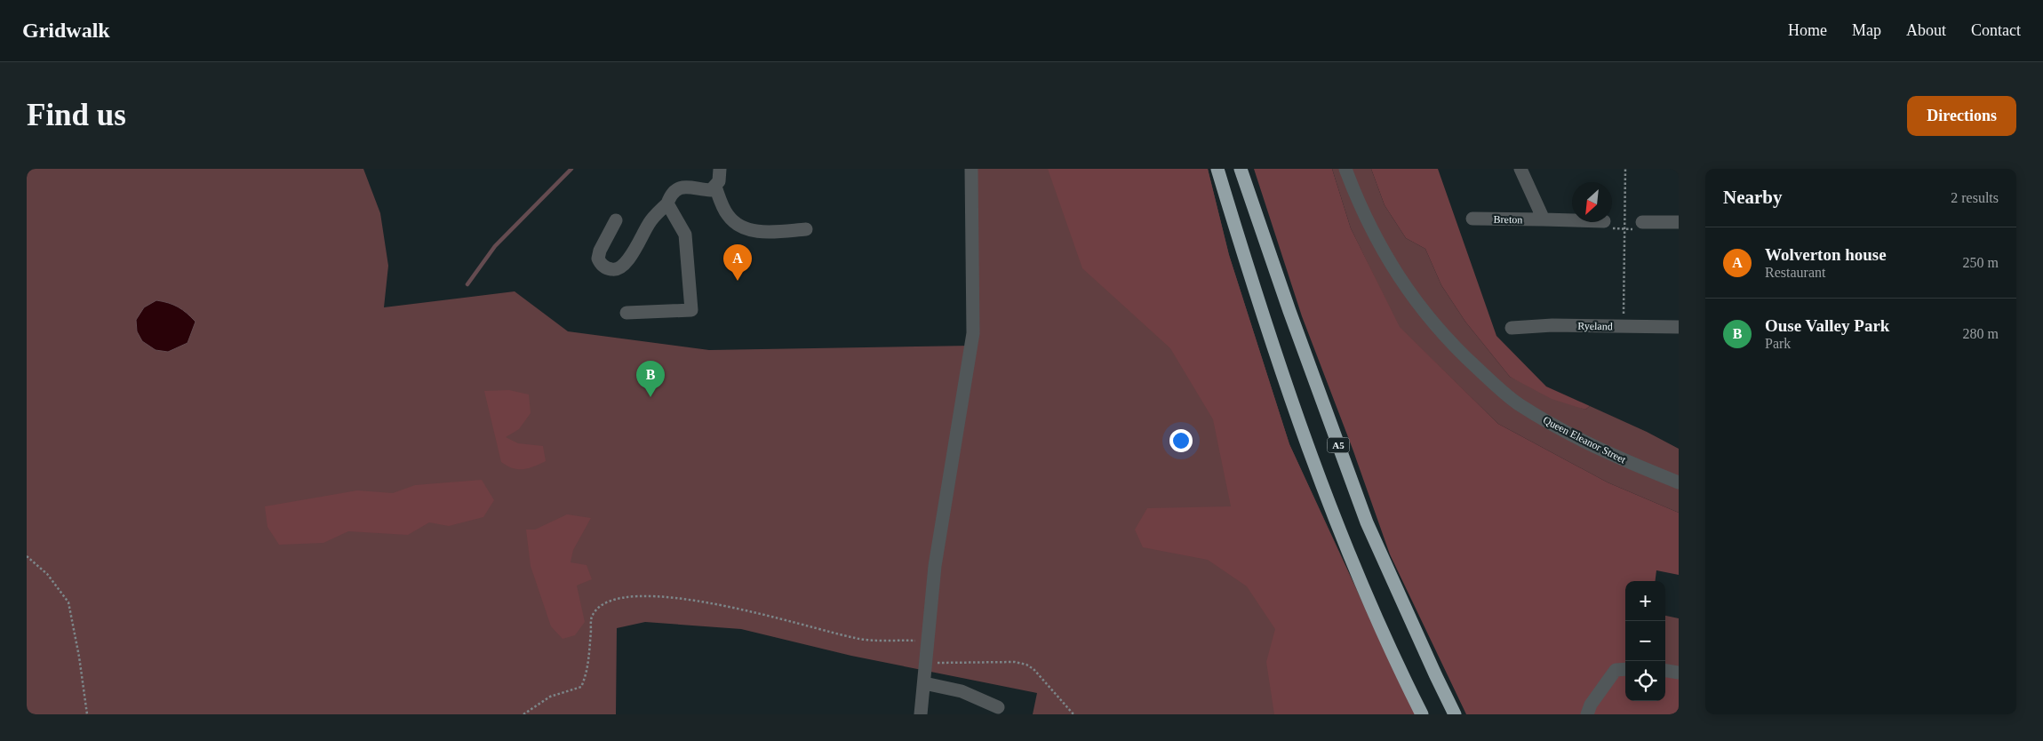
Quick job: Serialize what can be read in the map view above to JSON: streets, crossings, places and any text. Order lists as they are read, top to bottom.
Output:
{
  "streets": {
    "highway": ["A5"],
    "street": ["Breton", "Ryeland", "Queen Eleanor Street"]
  },
  "north": "bottom left",
  "page": {
    "header": "Gridwalk",
    "nav": [
      "Home",
      "Map",
      "About",
      "Contact"
    ],
    "buttons": "Directions",
    "title": "Find us",
    "heading": ["Nearby", "2 results"],
    "list": [
      {
        "mark": "A",
        "name": "Wolverton house",
        "note": "Restaurant",
        "value": "250 m"
      },
      {
        "mark": "B",
        "name": "Ouse Valley Park",
        "note": "Park",
        "value": "280 m"
      }
    ],
    "pins": ["A", "B"],
    "map_buttons": ["+", "−"]
  }
}
